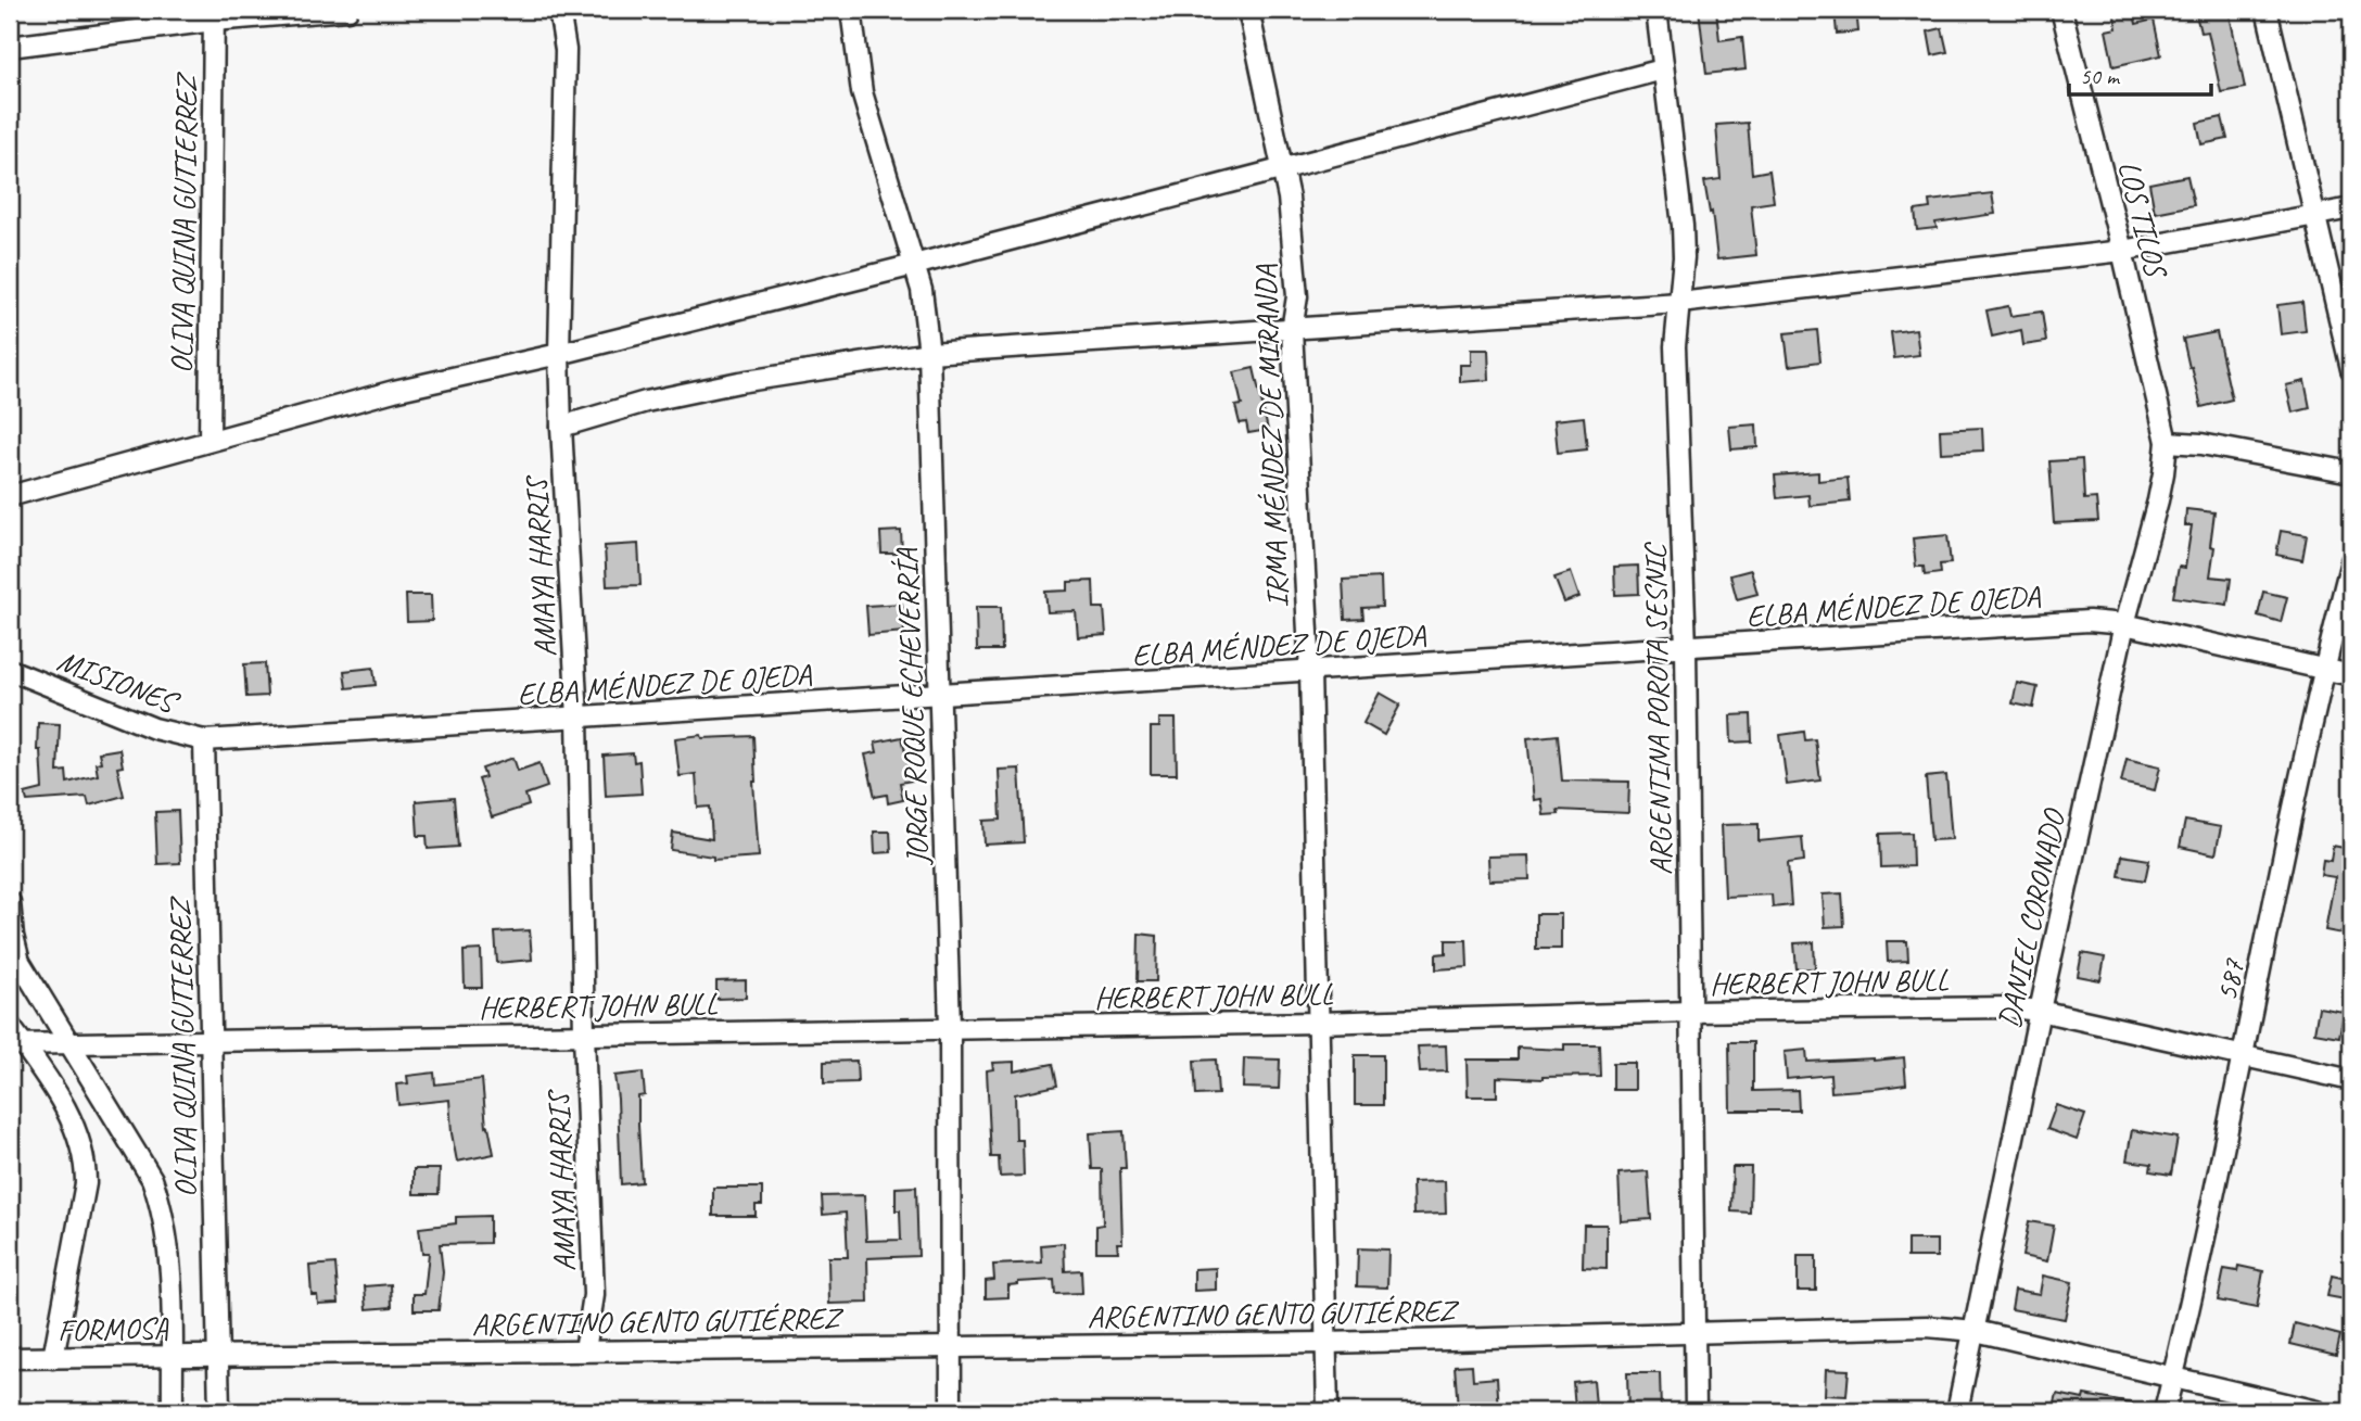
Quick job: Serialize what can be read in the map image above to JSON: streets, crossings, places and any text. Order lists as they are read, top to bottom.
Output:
{
  "streets": {
    "street": [
      "LOS TILOS",
      "OLIVA QUINA GUTIERREZ",
      "IRMA MÉNDEZ DE MIRANDA",
      "AMAYA HARRIS",
      "ELBA MÉNDEZ DE OJEDA",
      "MISIONES",
      "JORGE ROQUE ECHEVERRÍA",
      "ARGENTINA POROTA SESNIC",
      "DANIEL CORONADO",
      "587",
      "HERBERT JOHN BULL",
      "ARGENTINO GENTO GUTIÉRREZ",
      "FORMOSA"
    ]
  },
  "crossings": [
    ["LOS TILOS", "DANIEL CORONADO"],
    ["OLIVA QUINA GUTIERREZ", "ELBA MÉNDEZ DE OJEDA"],
    ["OLIVA QUINA GUTIERREZ", "MISIONES"],
    ["OLIVA QUINA GUTIERREZ", "HERBERT JOHN BULL"],
    ["OLIVA QUINA GUTIERREZ", "ARGENTINO GENTO GUTIÉRREZ"],
    ["OLIVA QUINA GUTIERREZ", "FORMOSA"],
    ["IRMA MÉNDEZ DE MIRANDA", "ELBA MÉNDEZ DE OJEDA"],
    ["IRMA MÉNDEZ DE MIRANDA", "HERBERT JOHN BULL"],
    ["IRMA MÉNDEZ DE MIRANDA", "ARGENTINO GENTO GUTIÉRREZ"],
    ["AMAYA HARRIS", "ELBA MÉNDEZ DE OJEDA"],
    ["AMAYA HARRIS", "HERBERT JOHN BULL"],
    ["AMAYA HARRIS", "ARGENTINO GENTO GUTIÉRREZ"],
    ["ELBA MÉNDEZ DE OJEDA", "MISIONES"],
    ["ELBA MÉNDEZ DE OJEDA", "JORGE ROQUE ECHEVERRÍA"],
    ["ELBA MÉNDEZ DE OJEDA", "ARGENTINA POROTA SESNIC"],
    ["ELBA MÉNDEZ DE OJEDA", "DANIEL CORONADO"],
    ["ELBA MÉNDEZ DE OJEDA", "587"],
    ["JORGE ROQUE ECHEVERRÍA", "HERBERT JOHN BULL"],
    ["JORGE ROQUE ECHEVERRÍA", "ARGENTINO GENTO GUTIÉRREZ"],
    ["ARGENTINA POROTA SESNIC", "HERBERT JOHN BULL"],
    ["ARGENTINA POROTA SESNIC", "ARGENTINO GENTO GUTIÉRREZ"],
    ["DANIEL CORONADO", "HERBERT JOHN BULL"],
    ["DANIEL CORONADO", "ARGENTINO GENTO GUTIÉRREZ"],
    ["587", "HERBERT JOHN BULL"],
    ["587", "ARGENTINO GENTO GUTIÉRREZ"],
    ["ARGENTINO GENTO GUTIÉRREZ", "FORMOSA"]
  ],
  "scale_bar": "50 m"
}
